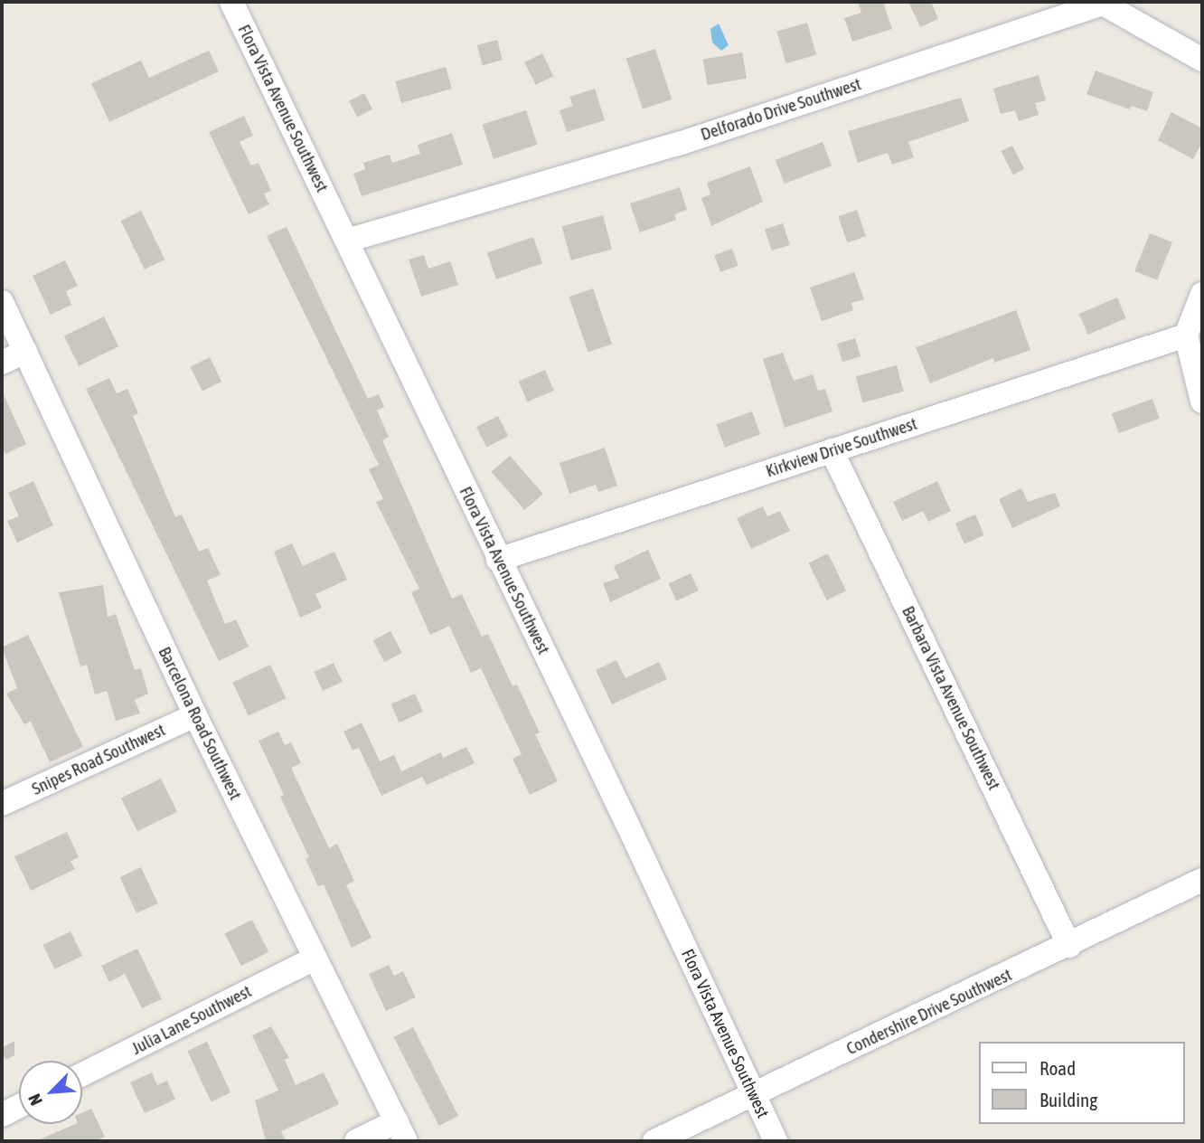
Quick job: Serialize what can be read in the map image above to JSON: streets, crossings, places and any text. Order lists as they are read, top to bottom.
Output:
{
  "streets": {
    "street": [
      "Flora Vista Avenue Southwest",
      "Delforado Drive Southwest",
      "Kirkview Drive Southwest",
      "Barbara Vista Avenue Southwest",
      "Barcelona Road Southwest",
      "Snipes Road Southwest",
      "Condershire Drive Southwest",
      "Julia Lane Southwest"
    ]
  },
  "crossings": [
    ["Flora Vista Avenue Southwest", "Delforado Drive Southwest"],
    ["Flora Vista Avenue Southwest", "Kirkview Drive Southwest"],
    ["Flora Vista Avenue Southwest", "Condershire Drive Southwest"],
    ["Kirkview Drive Southwest", "Barbara Vista Avenue Southwest"],
    ["Barbara Vista Avenue Southwest", "Condershire Drive Southwest"],
    ["Barcelona Road Southwest", "Snipes Road Southwest"],
    ["Barcelona Road Southwest", "Julia Lane Southwest"]
  ],
  "legend": ["Road", "Building"],
  "north": "bottom left"
}
